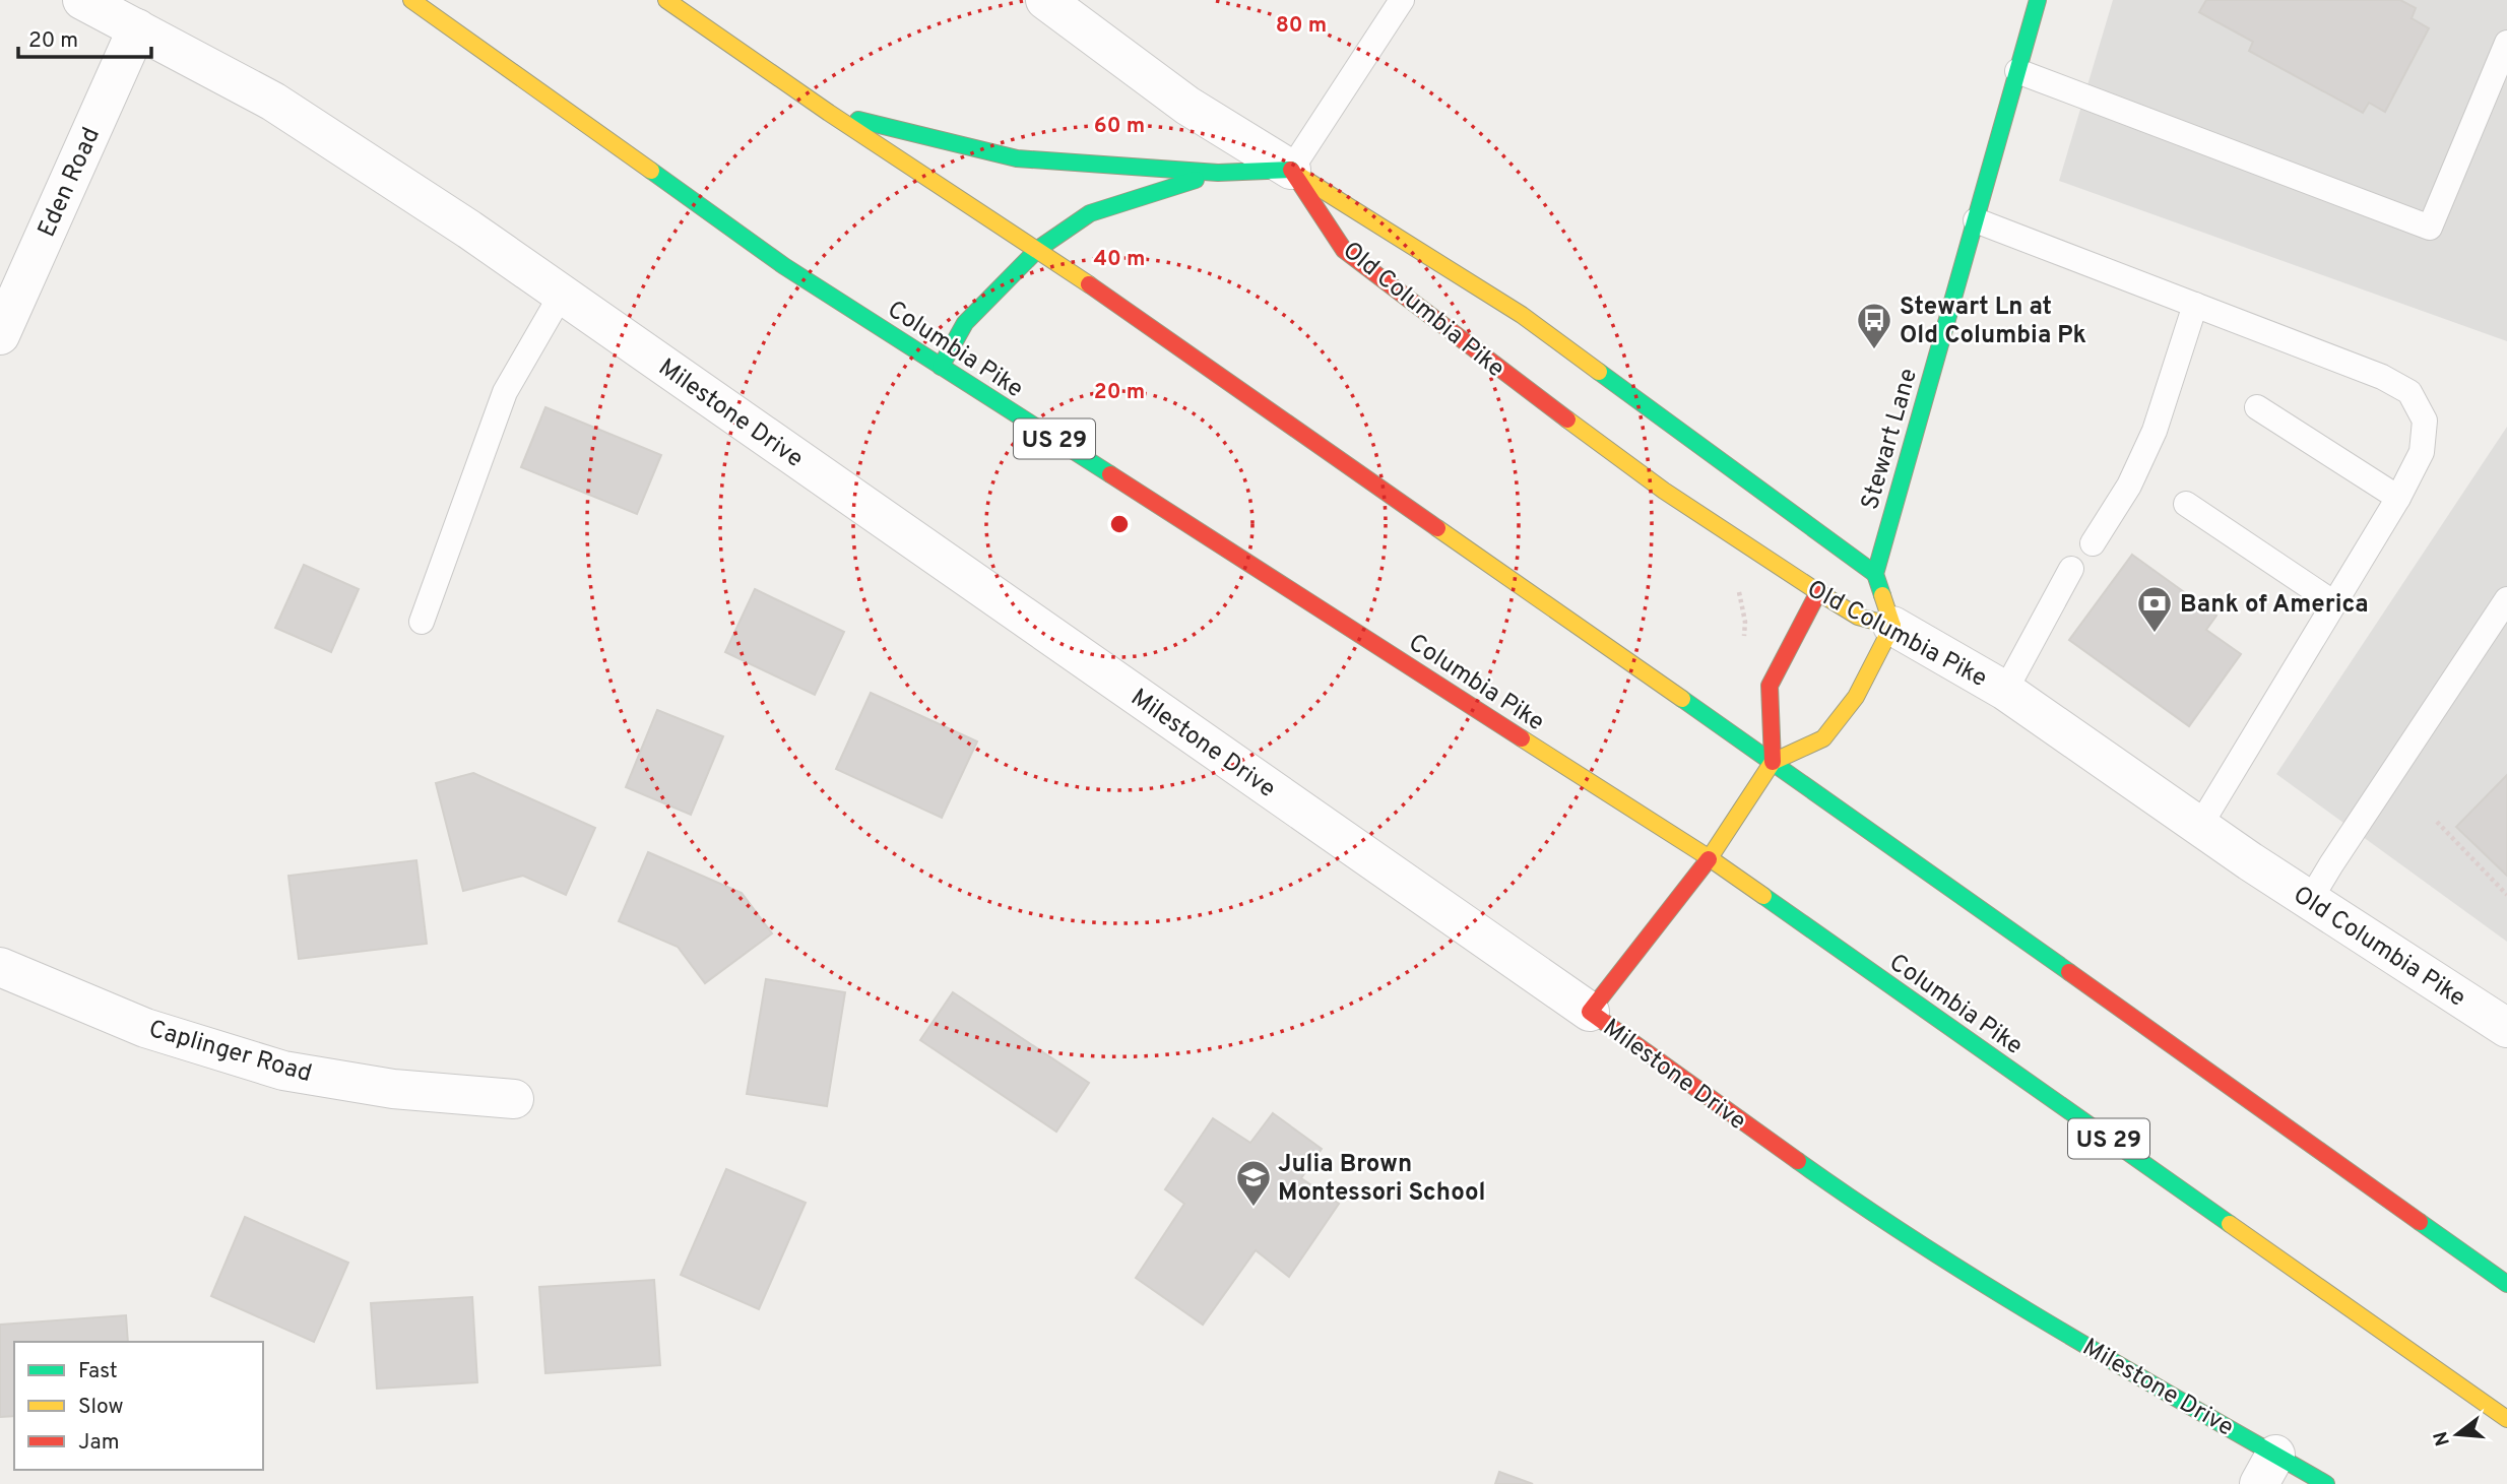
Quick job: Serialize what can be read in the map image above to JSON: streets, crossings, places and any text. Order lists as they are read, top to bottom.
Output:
{
  "streets": {
    "main road": [
      "Old Columbia Pike",
      "Columbia Pike",
      "Milestone Drive",
      "US 29",
      "Stewart Lane"
    ],
    "street": ["Eden Road", "Caplinger Road"]
  },
  "crossings": [
    ["Eden Road", "Milestone Drive"],
    ["Old Columbia Pike", "Stewart Lane"]
  ],
  "places": {
    "bus stop": ["Stewart Ln at Old Columbia Pk"],
    "bank": ["Bank of America"],
    "school or university": ["Julia Brown Montessori School"]
  },
  "legend": ["Fast", "Slow", "Jam"],
  "scale_bar": "20 m",
  "north": "left",
  "rings": [
    "80 m",
    "60 m",
    "40 m",
    "20 m"
  ]
}
